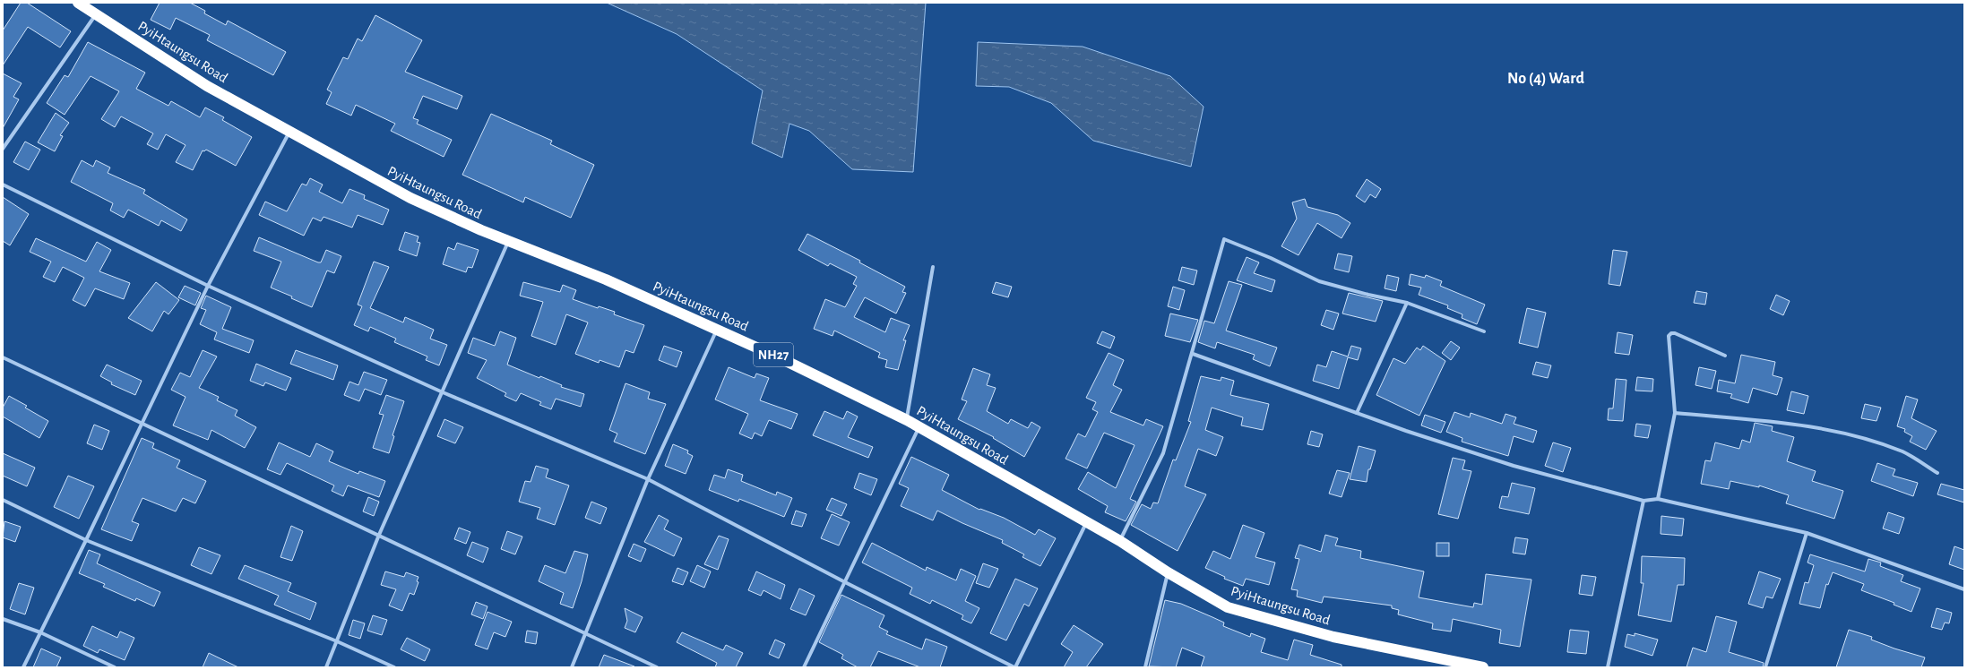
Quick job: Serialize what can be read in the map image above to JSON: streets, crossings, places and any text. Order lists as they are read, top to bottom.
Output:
{
  "streets": {
    "highway": ["PyiHtaungsu Road", "NH27"]
  },
  "districts": ["No (4) Ward"]
}
